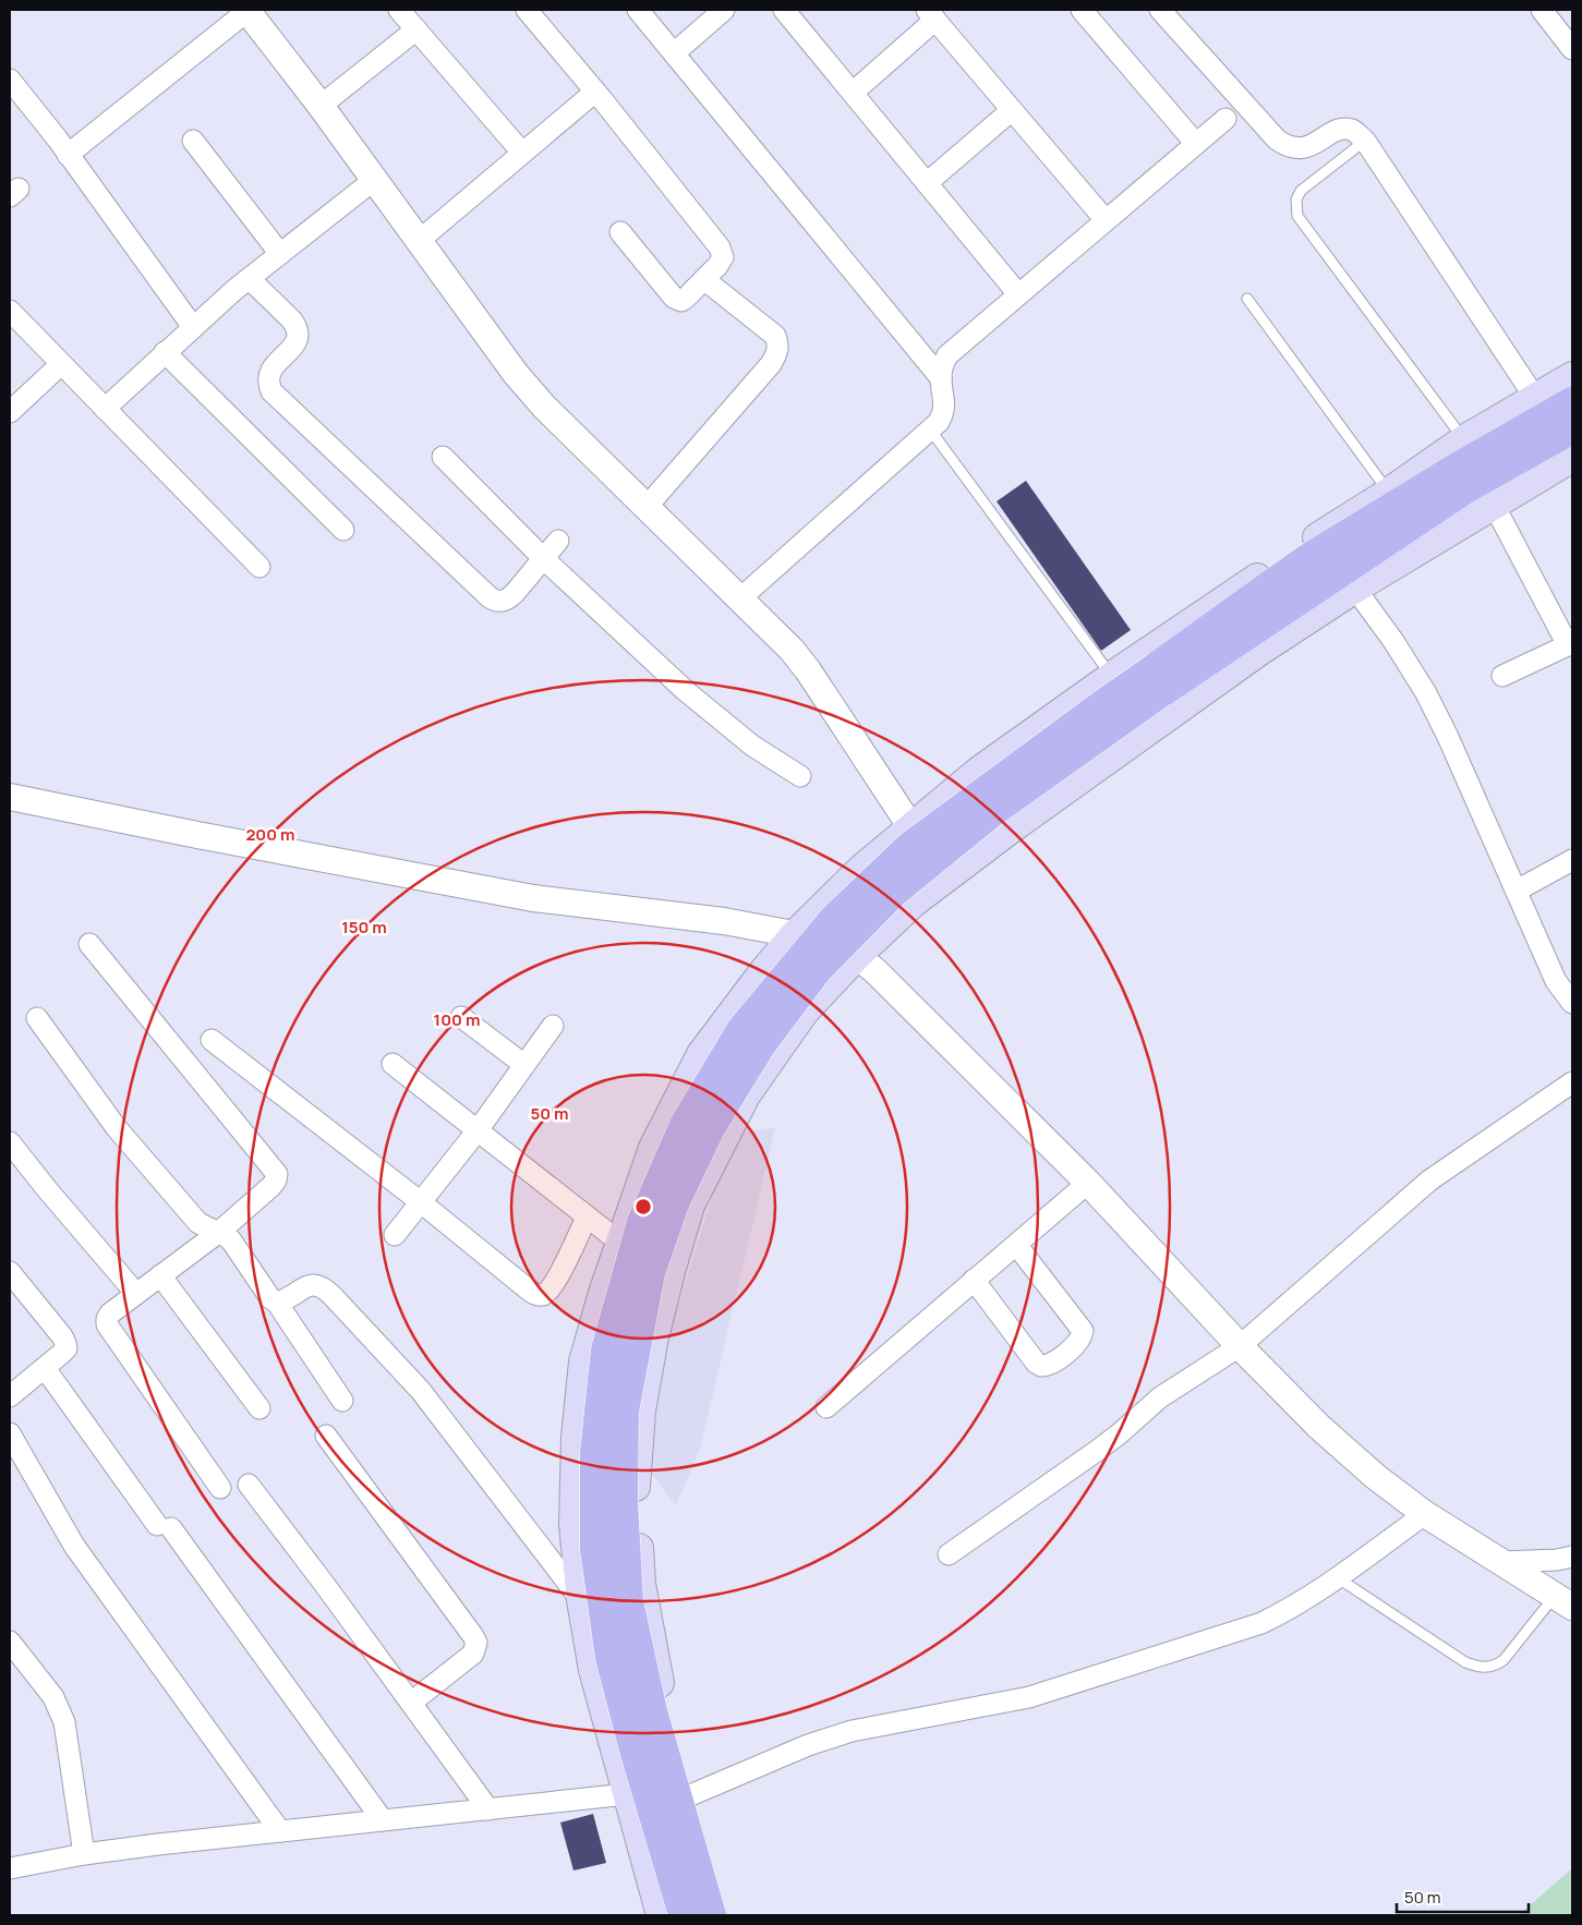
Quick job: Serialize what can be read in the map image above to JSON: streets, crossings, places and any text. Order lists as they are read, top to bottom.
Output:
{
  "scale_bar": "50 m",
  "rings": [
    "200 m",
    "150 m",
    "100 m",
    "50 m"
  ]
}
